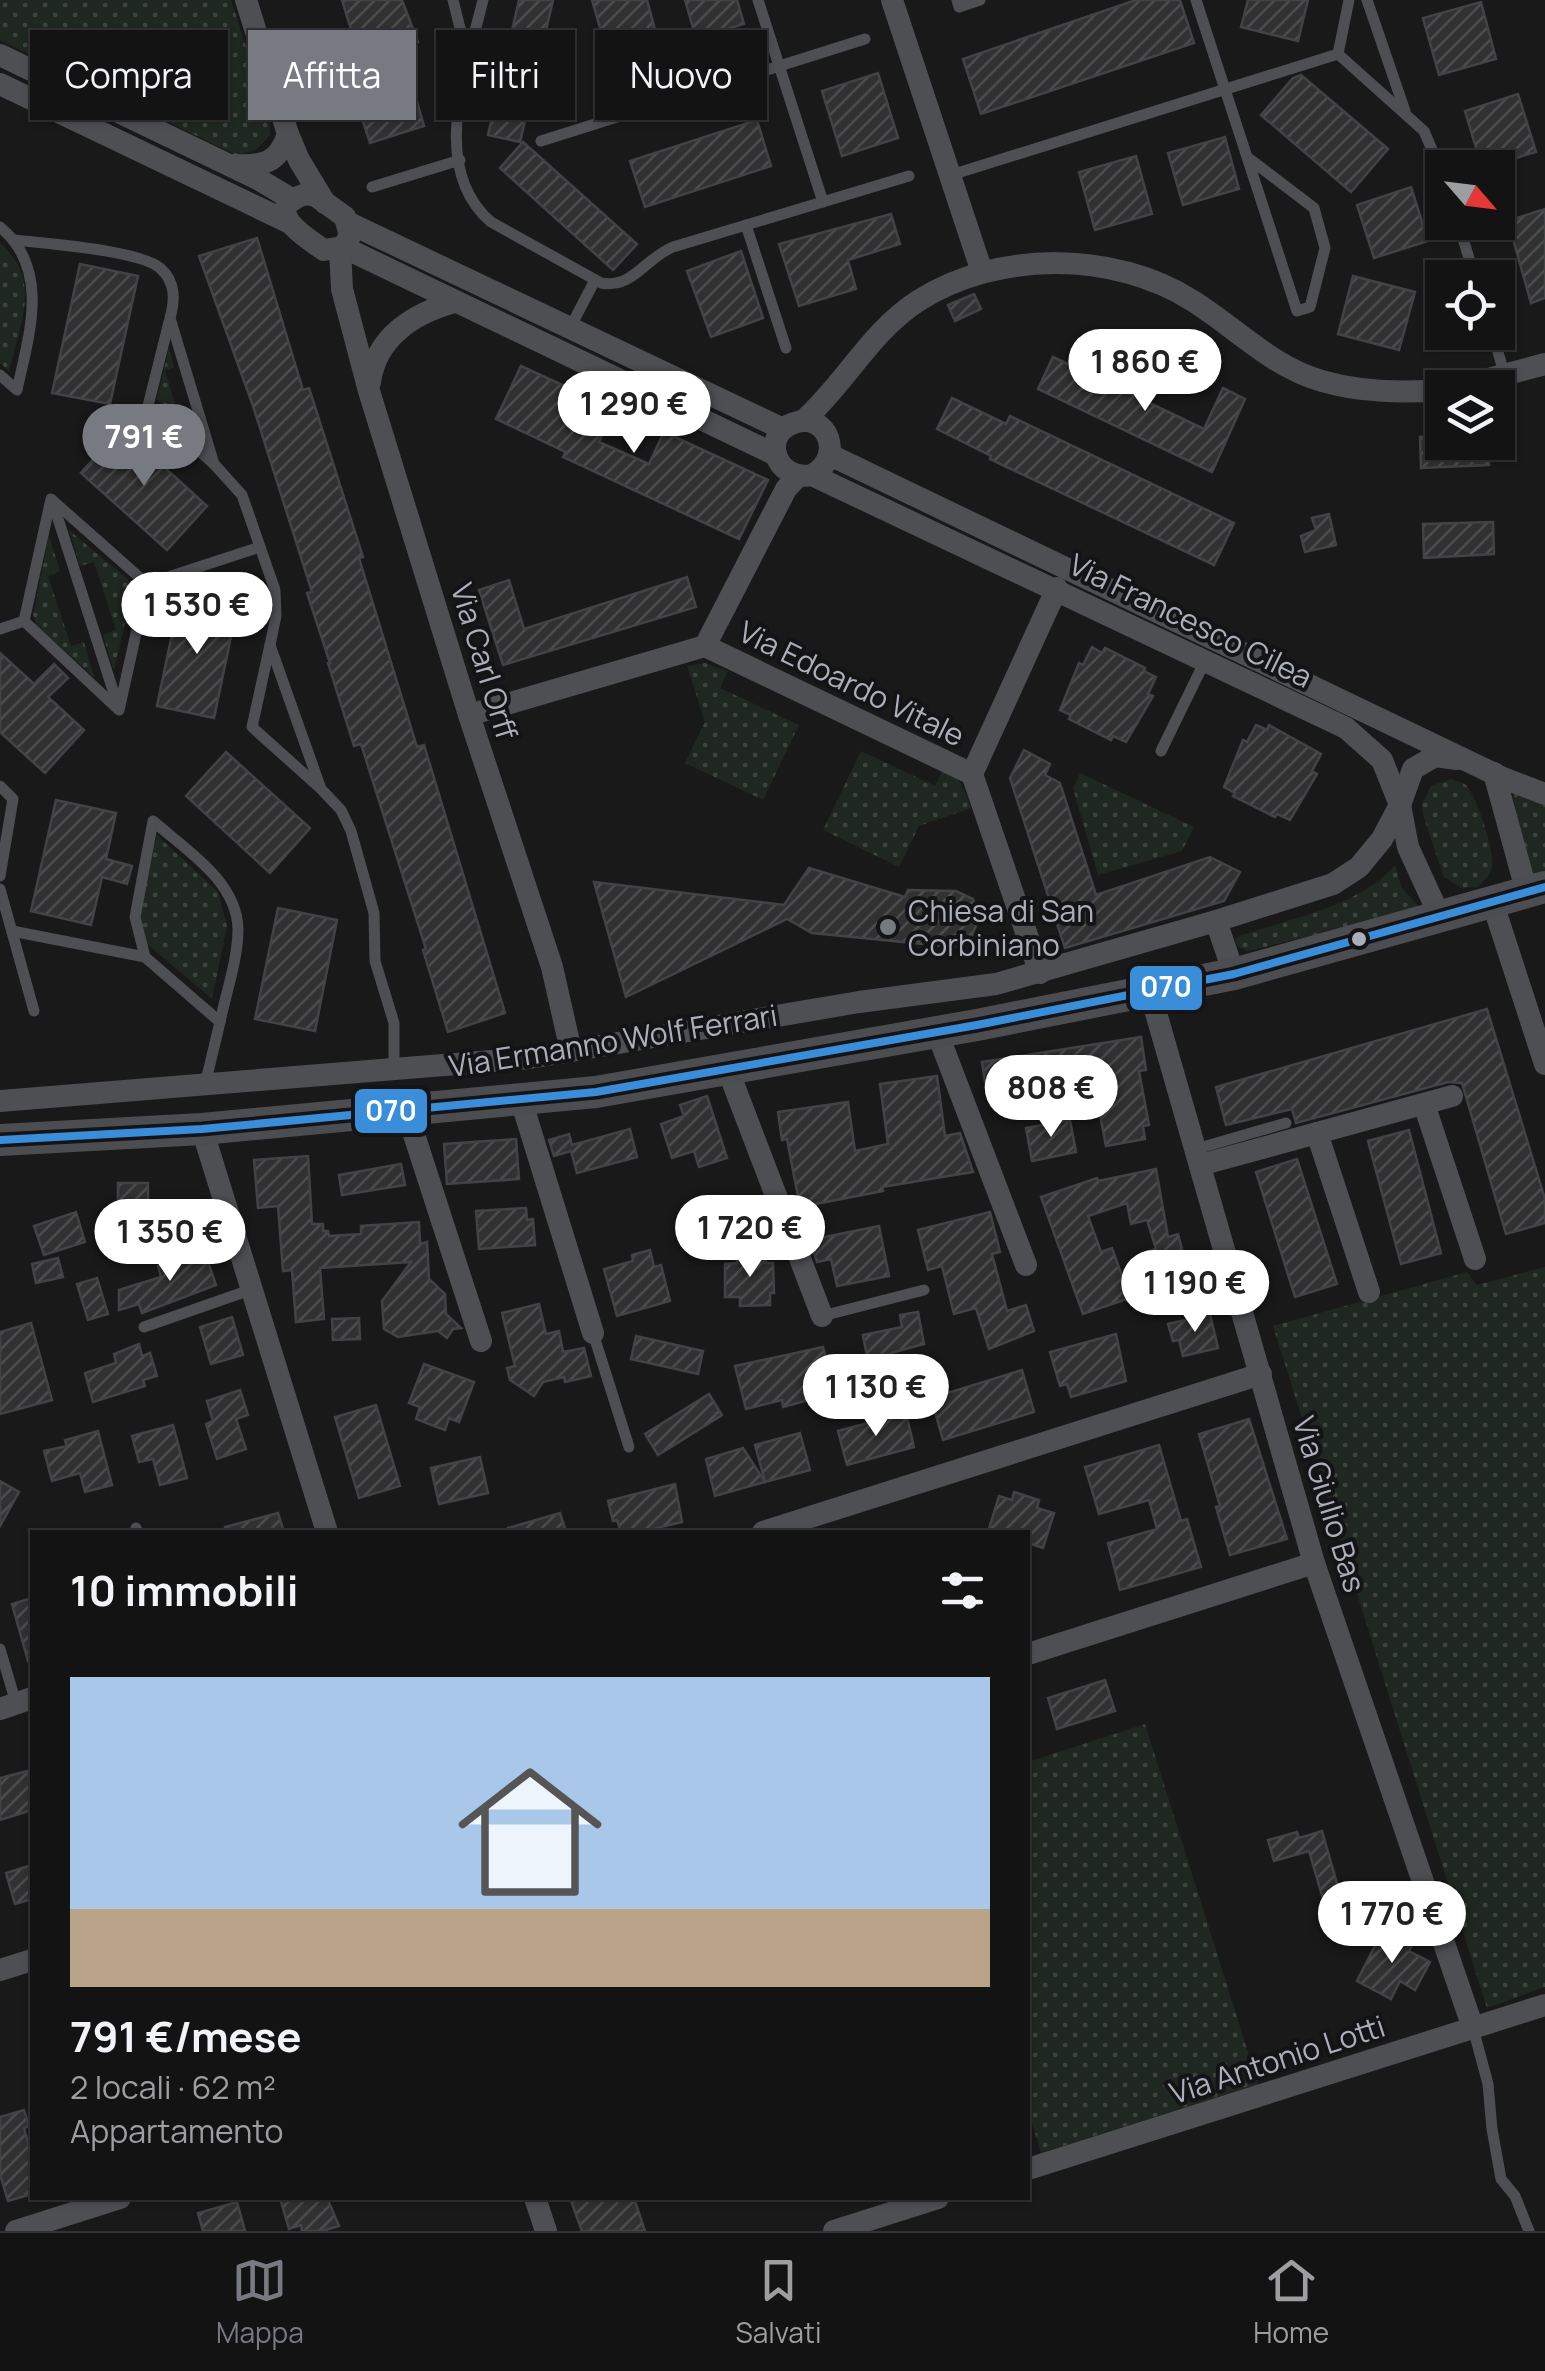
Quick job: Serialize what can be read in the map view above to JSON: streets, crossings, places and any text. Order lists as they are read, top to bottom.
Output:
{
  "streets": {
    "street": [
      "Via Francesco Cilea",
      "Via Carl Orff",
      "Via Edoardo Vitale",
      "Via Ermanno Wolf Ferrari",
      "Via Giulio Bas",
      "Via Antonio Lotti"
    ]
  },
  "crossings": [
    ["Via Francesco Cilea", "Via Carl Orff"],
    ["Via Francesco Cilea", "Via Ermanno Wolf Ferrari"],
    ["Via Carl Orff", "Via Ermanno Wolf Ferrari"],
    ["Via Ermanno Wolf Ferrari", "Via Giulio Bas"],
    ["Via Giulio Bas", "Via Antonio Lotti"]
  ],
  "places": ["Chiesa di San Corbiniano"],
  "lines": ["transit line 070"],
  "north": "bottom right",
  "page": {
    "chip": [
      "Compra",
      "Affitta",
      "Filtri",
      "Nuovo"
    ],
    "price": [
      "1 860 €",
      "1 290 €",
      "791 €",
      "1 530 €",
      "808 €",
      "1 720 €",
      "1 350 €",
      "1 190 €",
      "1 130 €",
      "1 770 €"
    ],
    "heading": "10 immobili",
    "list": [
      {
        "name": "791 €/mese",
        "note": "2 locali · 62 m² · Appartamento"
      }
    ],
    "tabs": ["Mappa", "Salvati", "Home"]
  }
}
